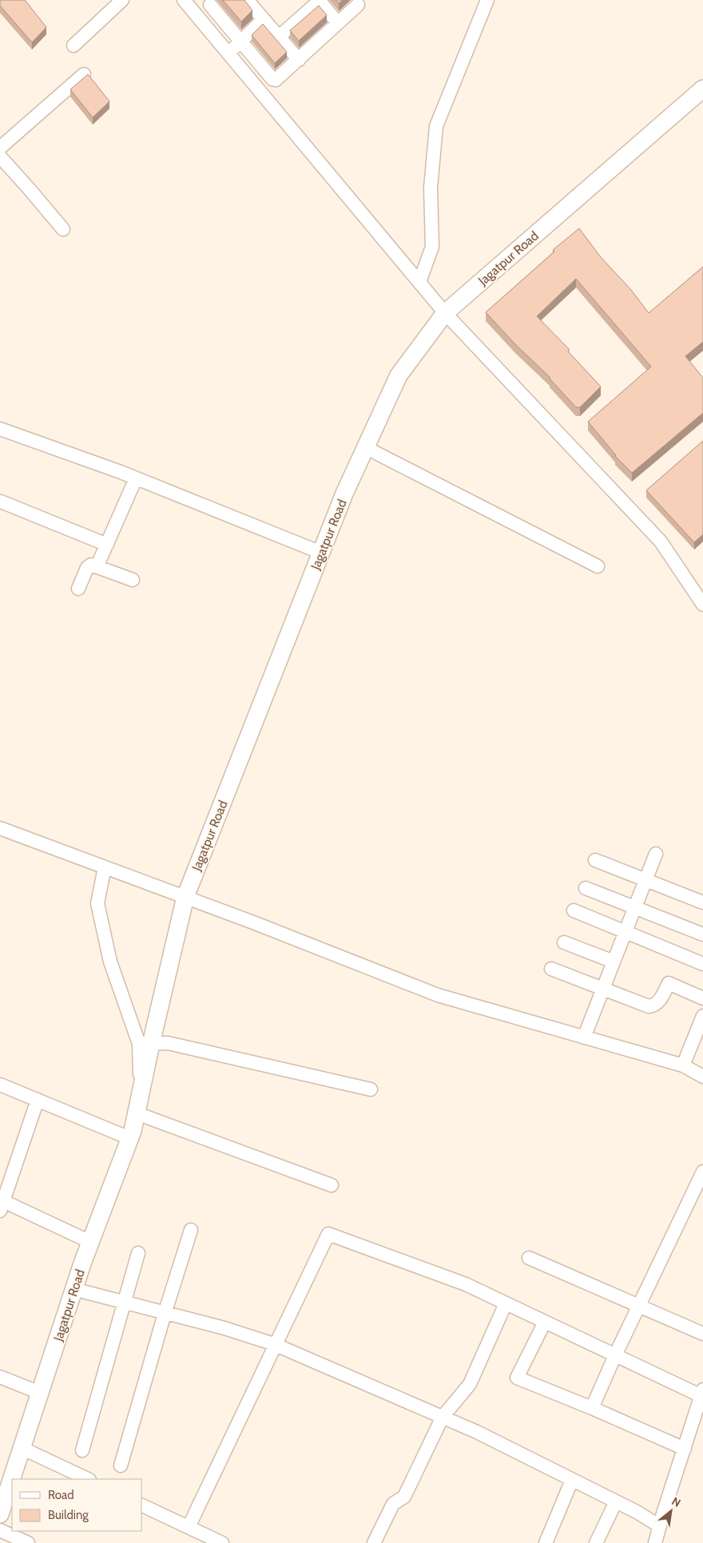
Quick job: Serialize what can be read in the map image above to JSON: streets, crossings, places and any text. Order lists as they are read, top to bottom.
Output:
{
  "streets": {
    "street": ["Jagatpur Road"]
  },
  "legend": ["Road", "Building"],
  "north": "top right"
}
